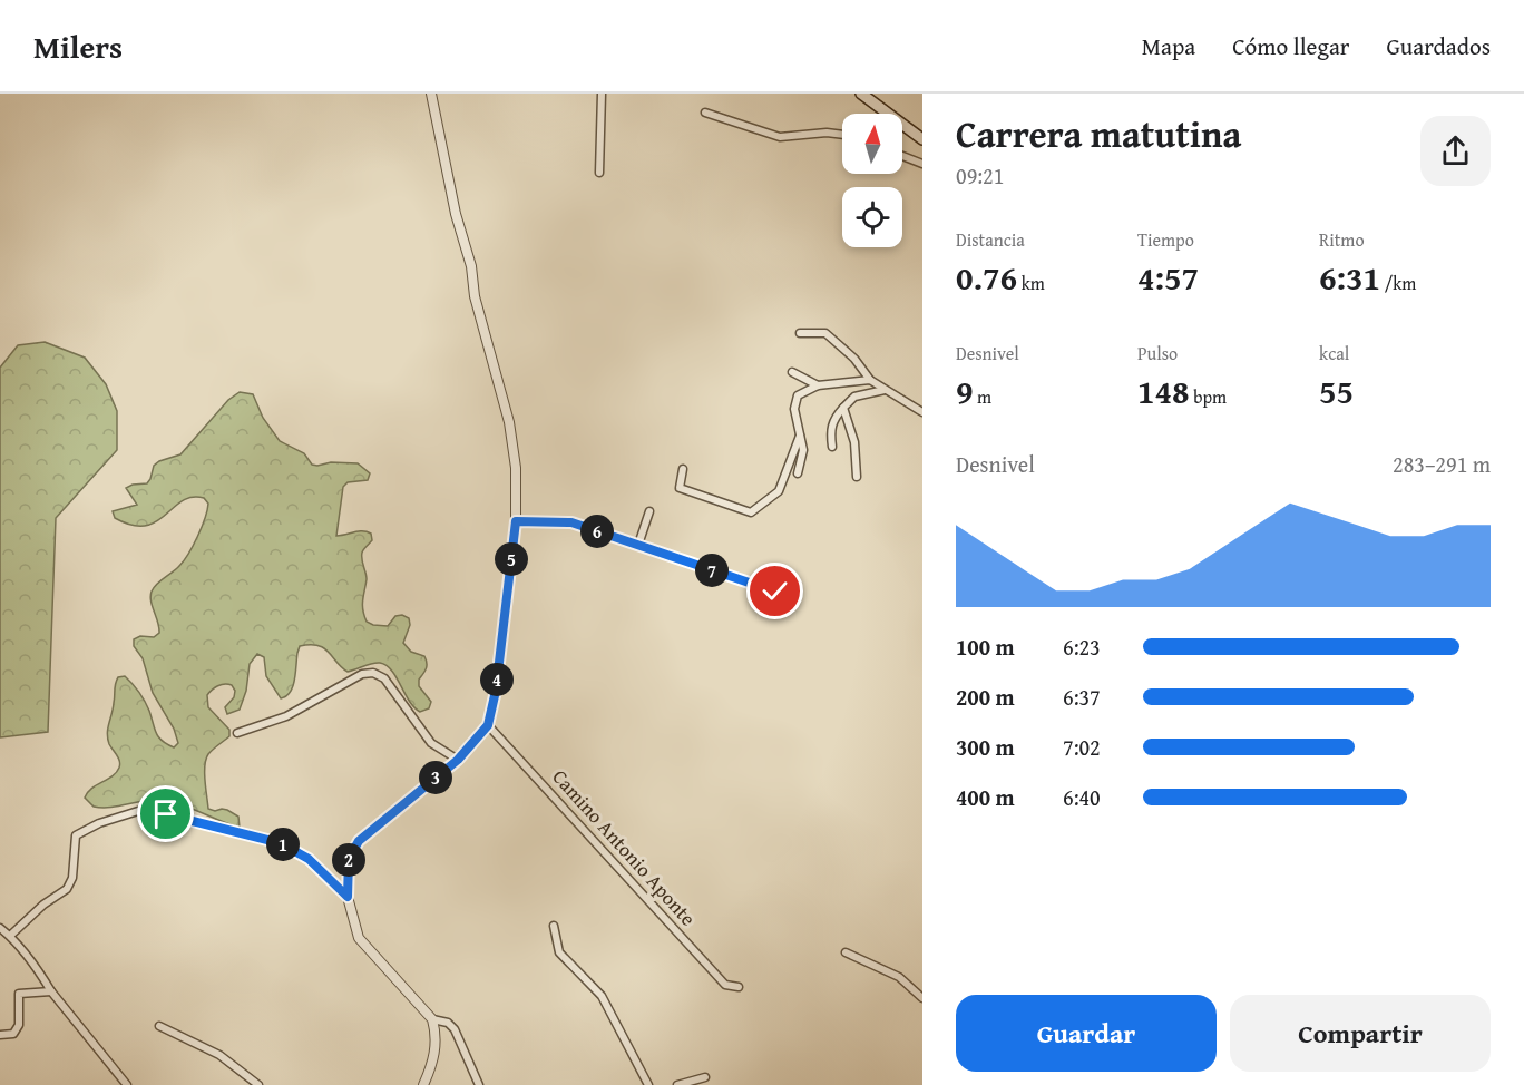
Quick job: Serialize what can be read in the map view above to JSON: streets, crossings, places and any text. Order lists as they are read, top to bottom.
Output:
{
  "streets": {
    "street": ["Camino Antonio Aponte"]
  },
  "north": "top",
  "page": {
    "header": "Milers",
    "nav": ["Mapa", "Cómo llegar", "Guardados"],
    "heading": ["Carrera matutina", "09:21"],
    "stats": [
      ["Distancia", "0.76 km"],
      ["Tiempo", "4:57"],
      ["Ritmo", "6:31 /km"],
      ["Desnivel", "9 m"],
      ["Pulso", "148 bpm"],
      ["kcal", "55"]
    ],
    "chart": ["Desnivel", "283–291 m"],
    "pins": [
      "6",
      "5",
      "7",
      "4",
      "3",
      "1",
      "2"
    ],
    "list": [
      {
        "name": "100 m",
        "note": "6:23"
      },
      {
        "name": "200 m",
        "note": "6:37"
      },
      {
        "name": "300 m",
        "note": "7:02"
      },
      {
        "name": "400 m",
        "note": "6:40"
      }
    ],
    "buttons": ["Guardar", "Compartir"]
  }
}
